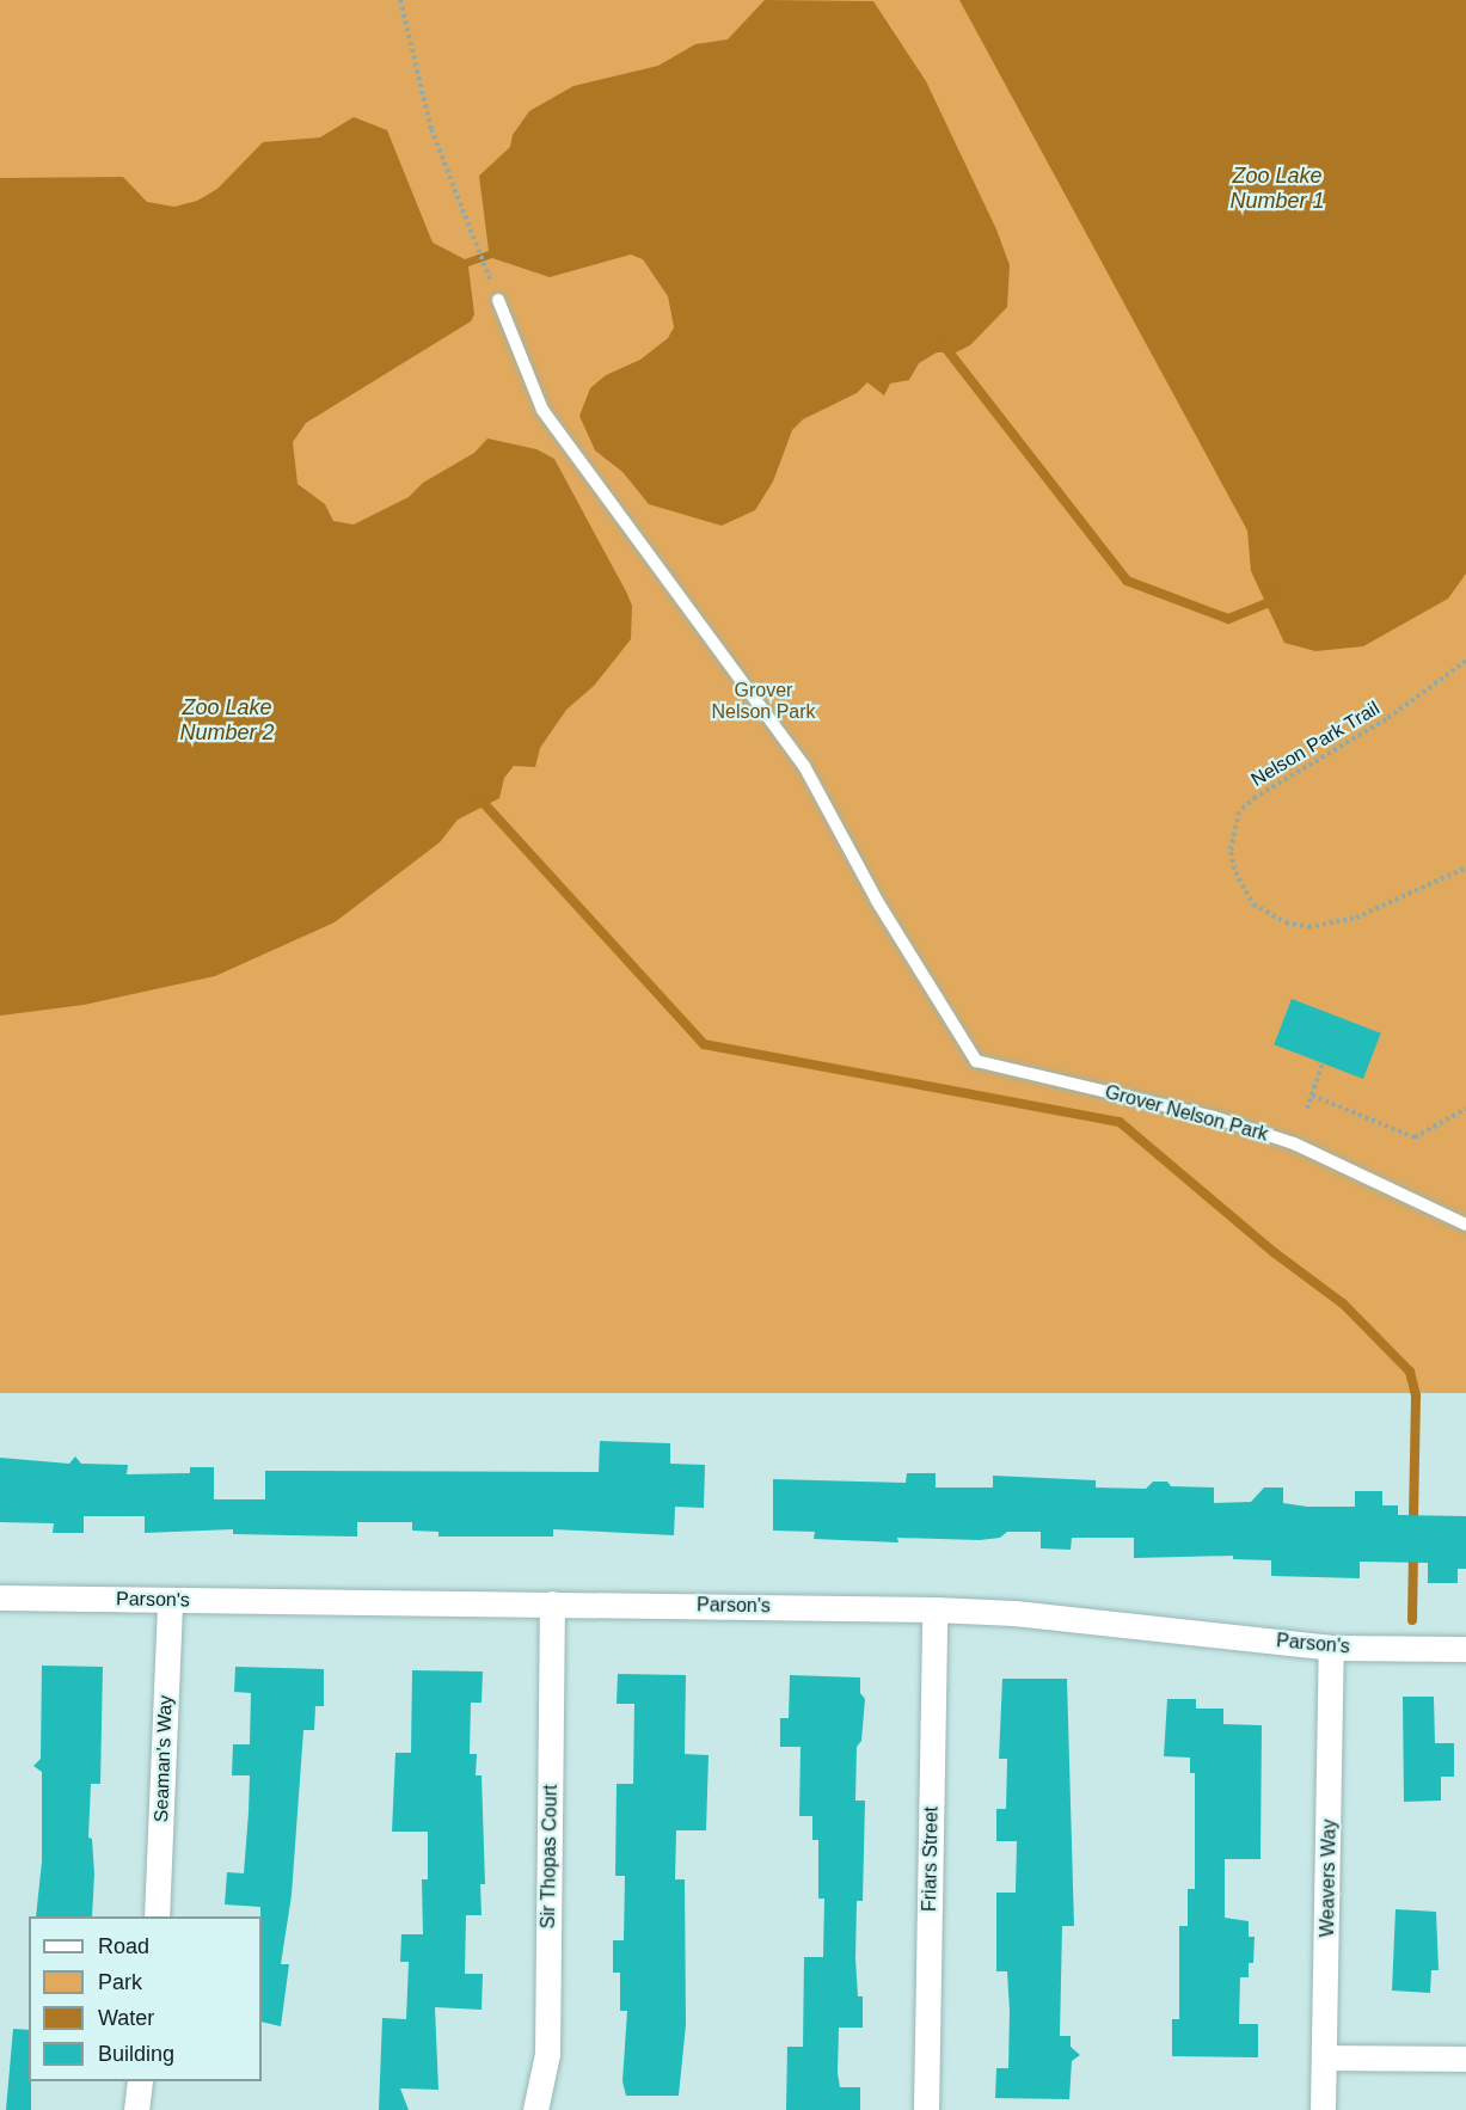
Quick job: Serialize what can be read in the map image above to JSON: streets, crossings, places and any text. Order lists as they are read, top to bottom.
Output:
{
  "streets": {
    "street": [
      "Parson's",
      "Seaman's Way",
      "Sir Thopas Court",
      "Friars Street",
      "Weavers Way"
    ],
    "lane": ["Grover Nelson Park"],
    "path": ["Nelson Park Trail"]
  },
  "crossings": [
    ["Parson's", "Seaman's Way"],
    ["Parson's", "Sir Thopas Court"],
    ["Parson's", "Friars Street"],
    ["Parson's", "Weavers Way"]
  ],
  "water": ["Zoo Lake Number 1", "Zoo Lake Number 2"],
  "parks": ["Grover Nelson Park"],
  "legend": [
    "Road",
    "Park",
    "Water",
    "Building"
  ]
}
